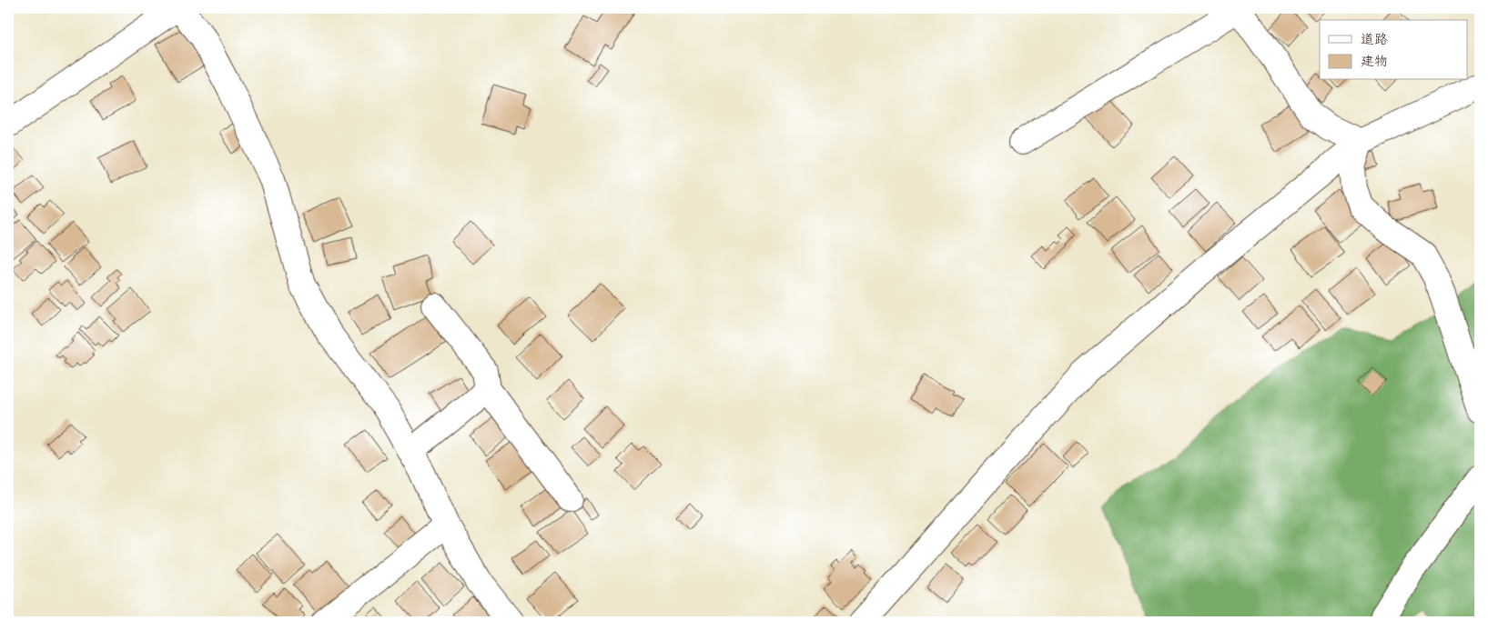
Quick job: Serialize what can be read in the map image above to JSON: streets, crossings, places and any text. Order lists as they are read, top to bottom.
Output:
{
  "legend": ["道路", "建物"]
}
